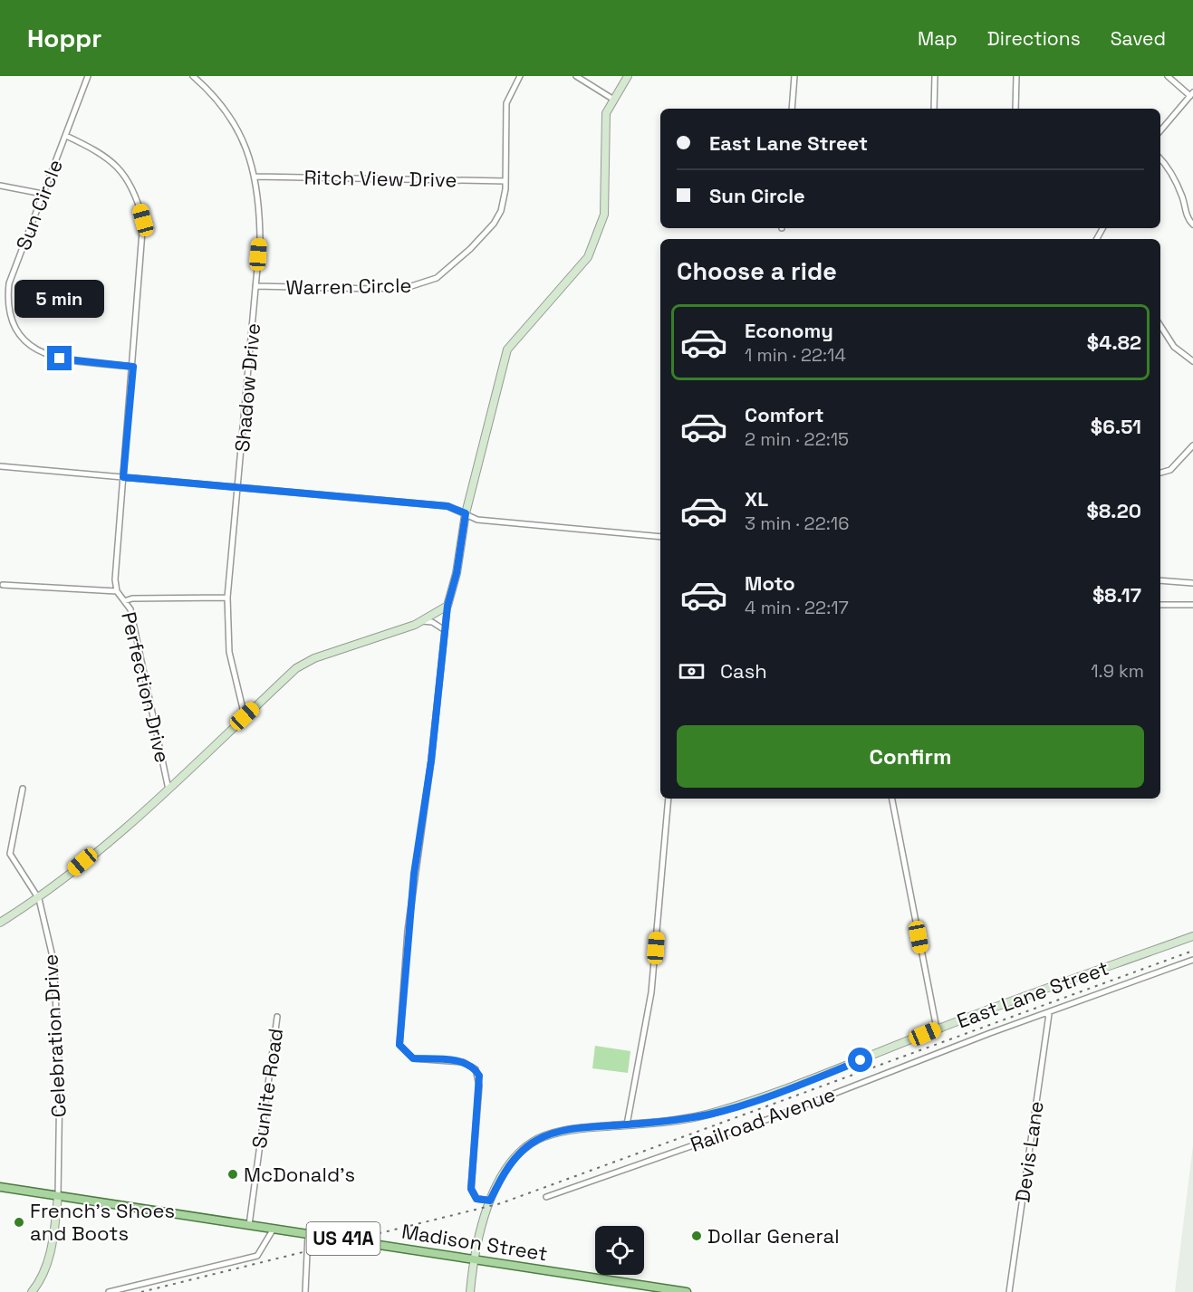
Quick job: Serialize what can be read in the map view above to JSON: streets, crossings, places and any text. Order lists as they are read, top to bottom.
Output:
{
  "streets": {
    "main road": ["US 41A", "Madison Street"],
    "street": [
      "Ritch View Drive",
      "Sun Circle",
      "Warren Circle",
      "Shadow Drive",
      "Perfection Drive",
      "East Lane Street",
      "Celebration Drive",
      "Sunlite Road",
      "Railroad Avenue",
      "Devis Lane"
    ]
  },
  "crossings": [
    ["Ritch View Drive", "Warren Circle"],
    ["Ritch View Drive", "Shadow Drive"],
    ["Sun Circle", "Perfection Drive"],
    ["Warren Circle", "Shadow Drive"],
    ["East Lane Street", "Madison Street"],
    ["Celebration Drive", "Madison Street"],
    ["Sunlite Road", "Madison Street"],
    ["Railroad Avenue", "Devis Lane"]
  ],
  "places": ["McDonald's", "French's Shoes and Boots", "Dollar General"],
  "page": {
    "header": "Hoppr",
    "nav": ["Map", "Directions", "Saved"],
    "banner": ["East Lane Street", "Sun Circle"],
    "heading": "Choose a ride",
    "bubble": "5 min",
    "list": [
      {
        "name": "Economy",
        "note": "1 min · 22:14",
        "value": "$4.82"
      },
      {
        "name": "Comfort",
        "note": "2 min · 22:15",
        "value": "$6.51"
      },
      {
        "name": "XL",
        "note": "3 min · 22:16",
        "value": "$8.20"
      },
      {
        "name": "Moto",
        "note": "4 min · 22:17",
        "value": "$8.17"
      }
    ],
    "pay": ["Cash", "1.9 km"],
    "buttons": "Confirm"
  }
}
